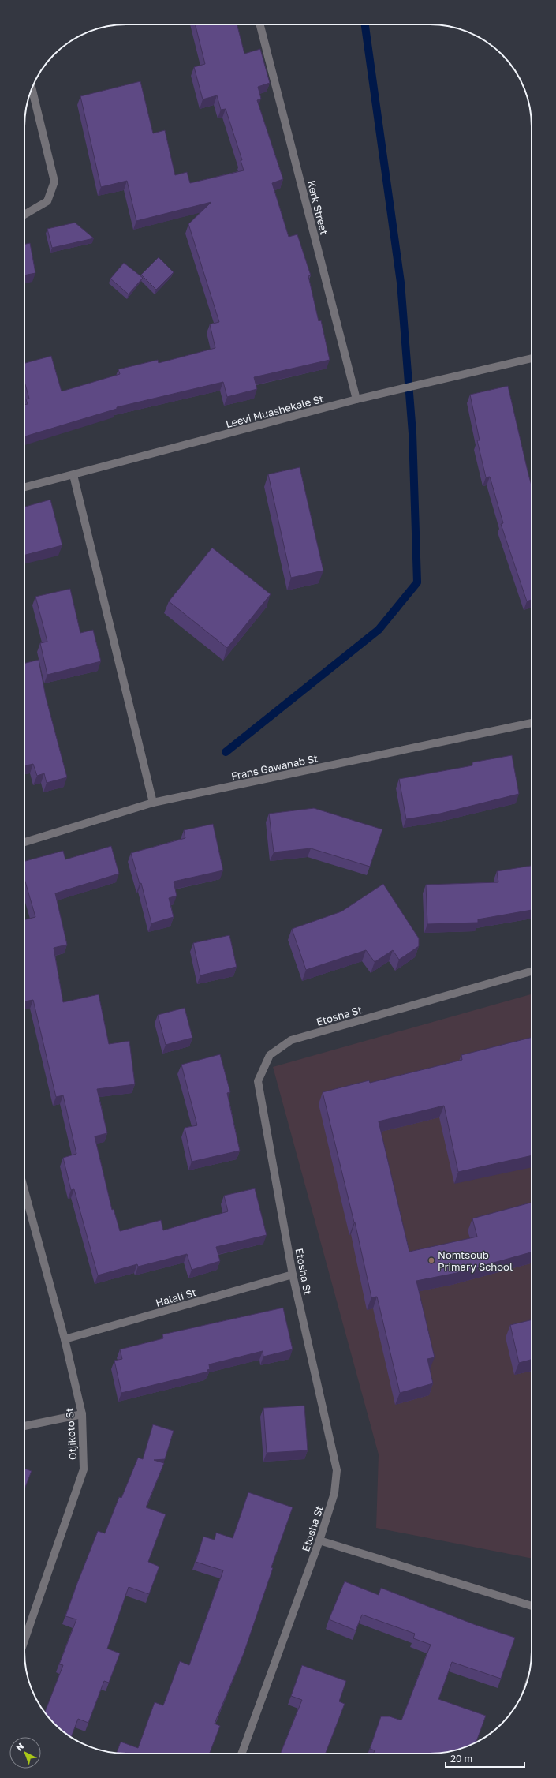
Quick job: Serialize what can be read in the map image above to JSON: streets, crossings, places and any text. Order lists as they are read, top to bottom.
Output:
{
  "streets": {
    "street": [
      "Kerk Street",
      "Leevi Muashekele St",
      "Frans Gawanab St",
      "Etosha St",
      "Halali St",
      "Otjikoto St"
    ]
  },
  "crossings": [
    ["Kerk Street", "Leevi Muashekele St"],
    ["Etosha St", "Halali St"],
    ["Halali St", "Otjikoto St"]
  ],
  "places": ["Nomtsoub Primary School"],
  "scale_bar": "20 m",
  "north": "top left"
}
